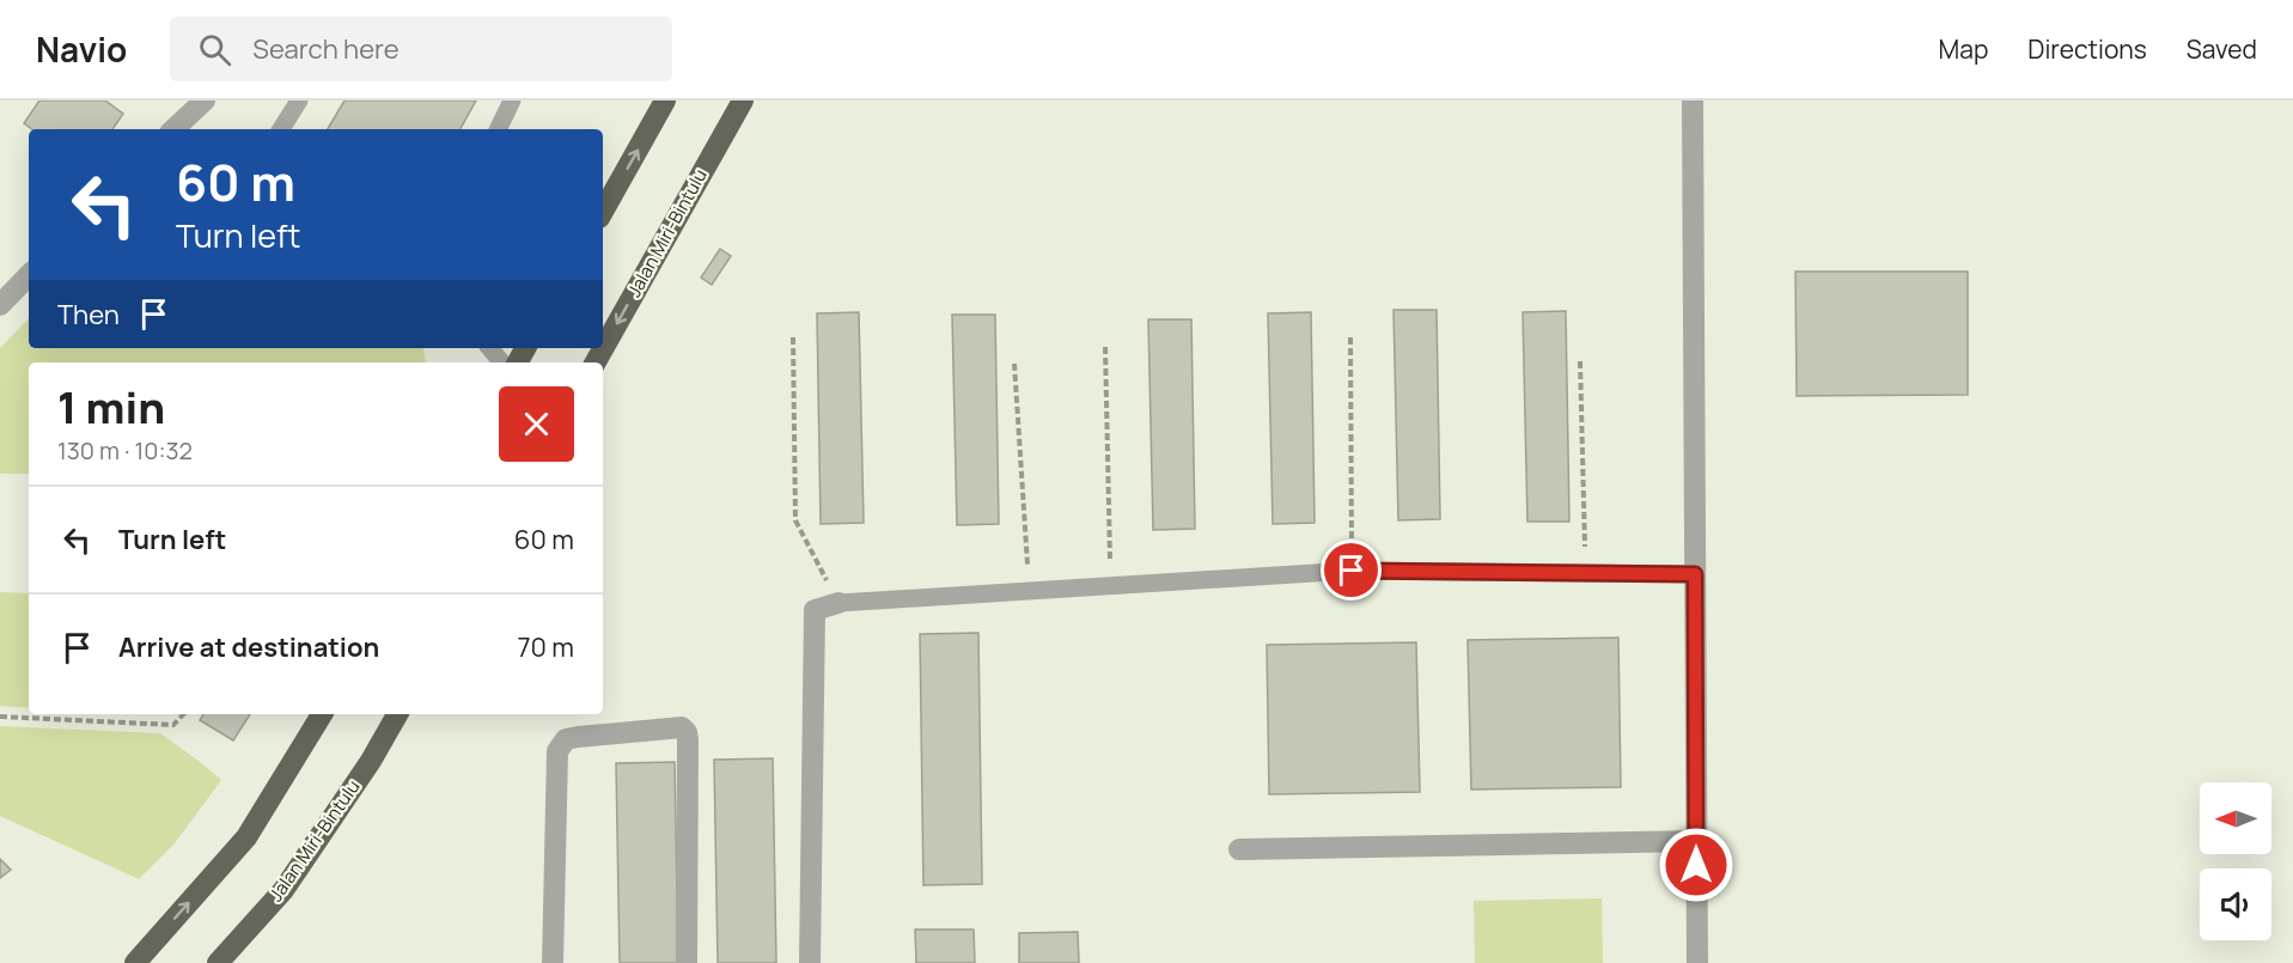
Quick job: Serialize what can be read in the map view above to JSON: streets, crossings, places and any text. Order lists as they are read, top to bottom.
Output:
{
  "streets": {
    "highway": ["Jalan Miri-Bintulu"]
  },
  "north": "left",
  "page": {
    "header": "Navio",
    "search": "Search here",
    "nav": ["Map", "Directions", "Saved"],
    "turn": ["60 m", "Turn left"],
    "then": "Then",
    "heading": ["1 min", "130 m · 10:32"],
    "list": [
      {
        "name": "Turn left",
        "value": "60 m"
      },
      {
        "name": "Arrive at destination",
        "value": "70 m"
      }
    ]
  }
}
